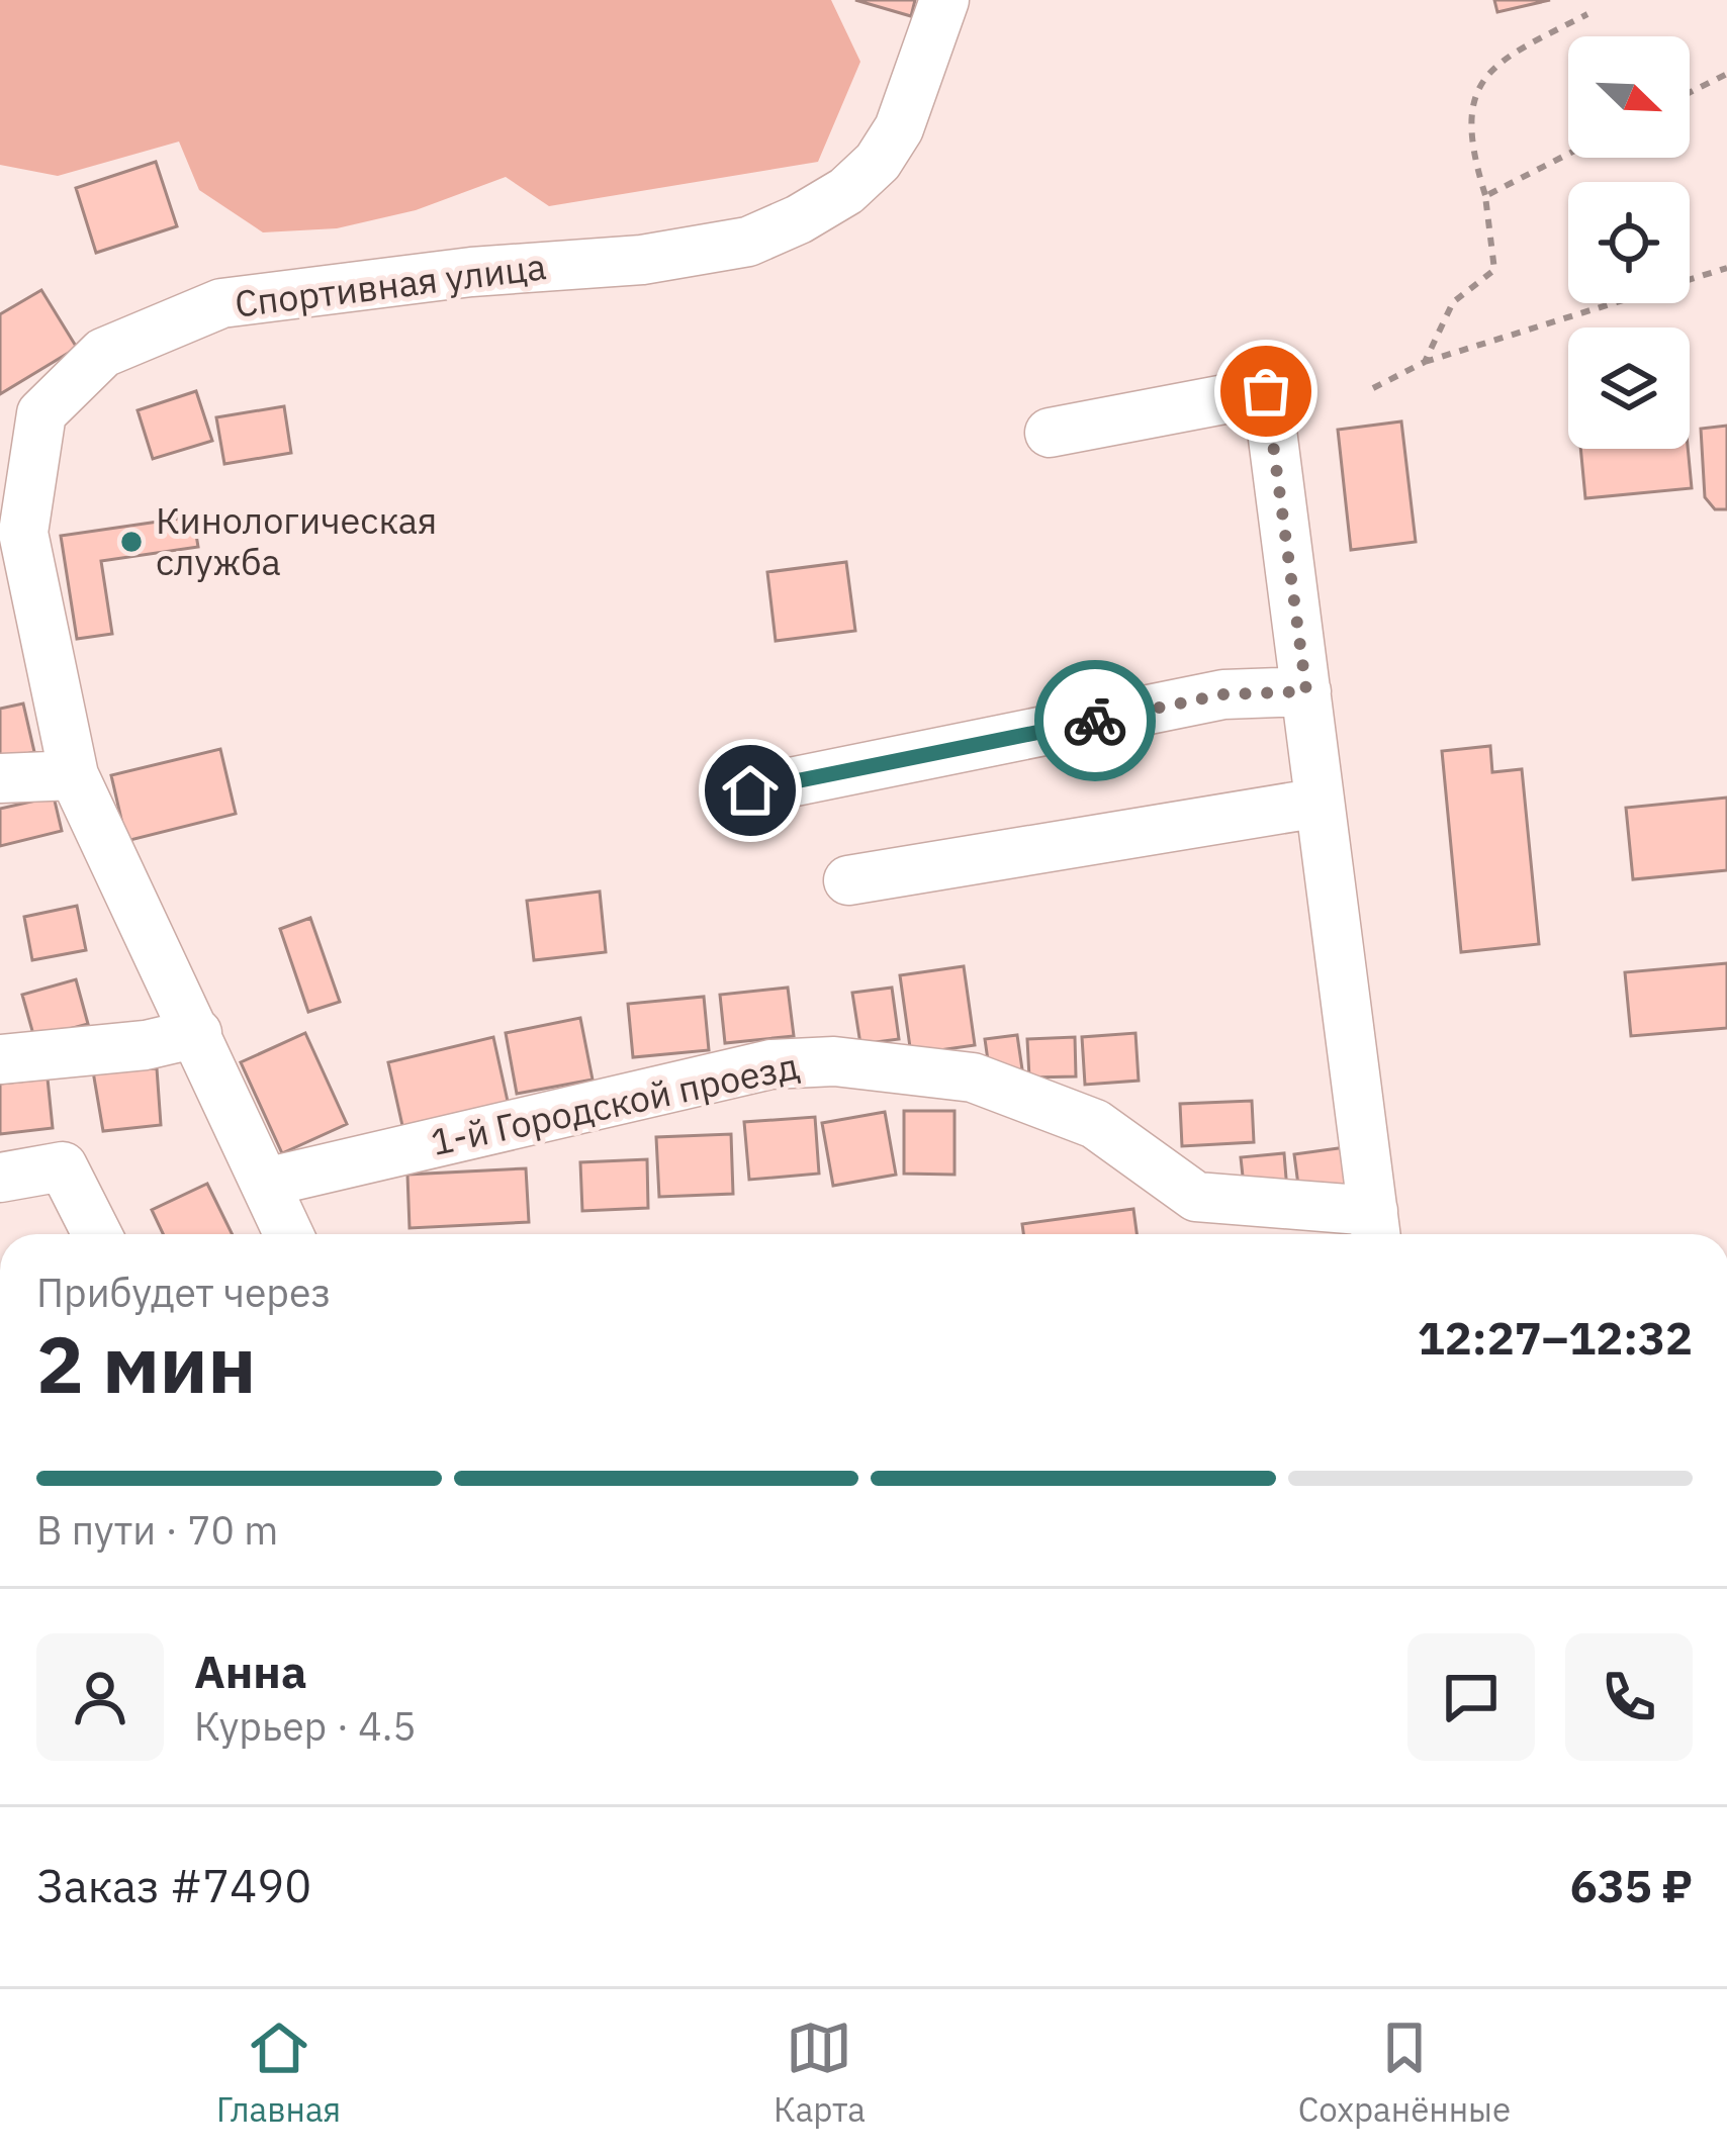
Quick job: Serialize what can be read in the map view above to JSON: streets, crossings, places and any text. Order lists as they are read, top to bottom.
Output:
{
  "streets": {
    "street": ["Спортивная улица", "1-й Городской проезд"]
  },
  "crossings": [
    ["Спортивная улица", "1-й Городской проезд"]
  ],
  "places": ["Кинологическая служба"],
  "north": "bottom right",
  "page": {
    "heading": ["2 мин", "Прибудет через", "12:27–12:32"],
    "panel": [
      "Анна",
      "Курьер · 4.5",
      "Заказ #7490",
      "635 ₽"
    ],
    "bar": "В пути · 70 m",
    "tabs": ["Главная", "Карта", "Сохранённые"]
  }
}
